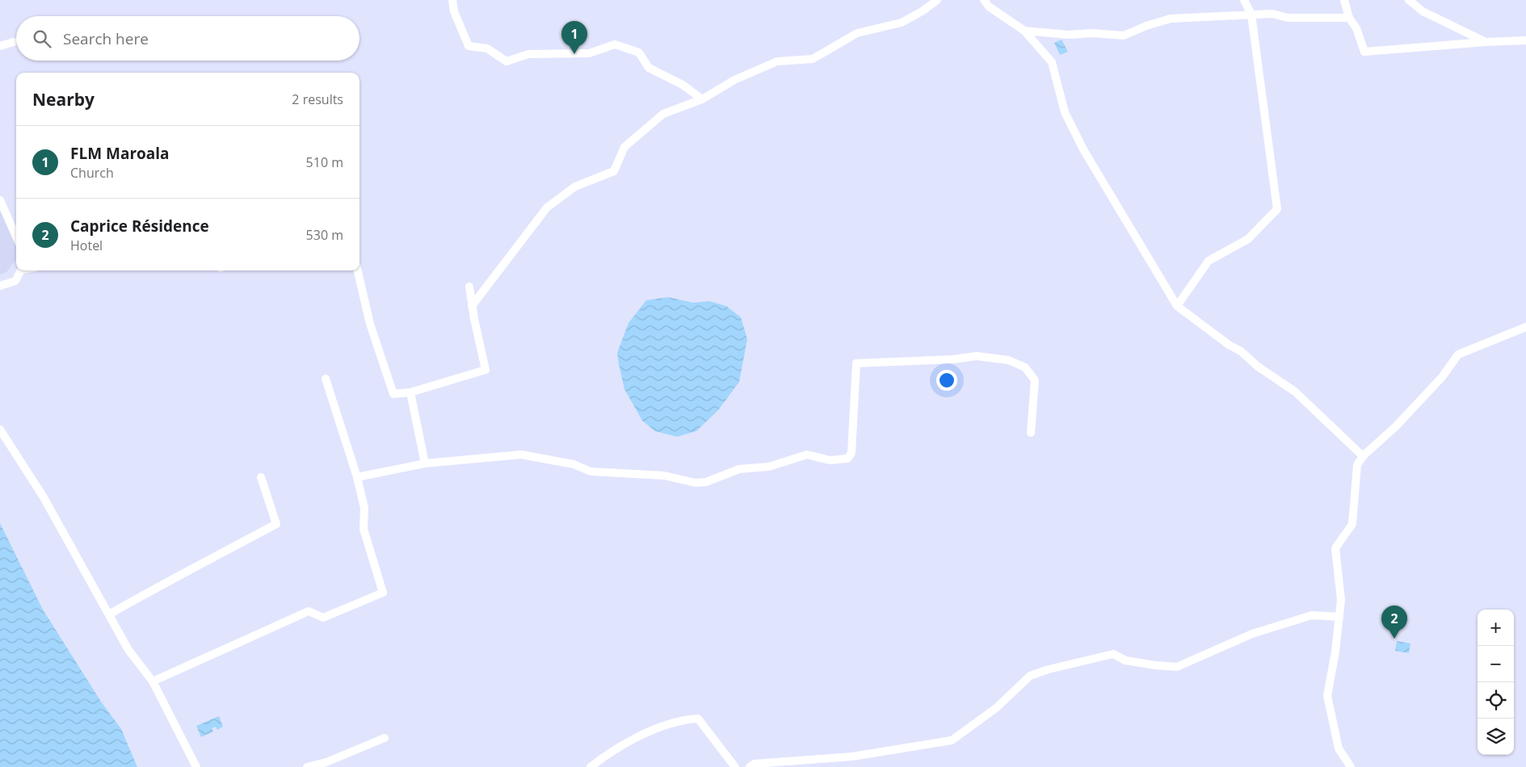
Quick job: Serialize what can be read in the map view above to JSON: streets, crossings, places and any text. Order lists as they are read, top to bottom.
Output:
{
  "page": {
    "search": "Search here",
    "pins": ["1", "2"],
    "heading": ["Nearby", "2 results"],
    "list": [
      {
        "mark": "1",
        "name": "FLM Maroala",
        "note": "Church",
        "value": "510 m"
      },
      {
        "mark": "2",
        "name": "Caprice Résidence",
        "note": "Hotel",
        "value": "530 m"
      }
    ],
    "map_buttons": ["+", "−"]
  }
}
